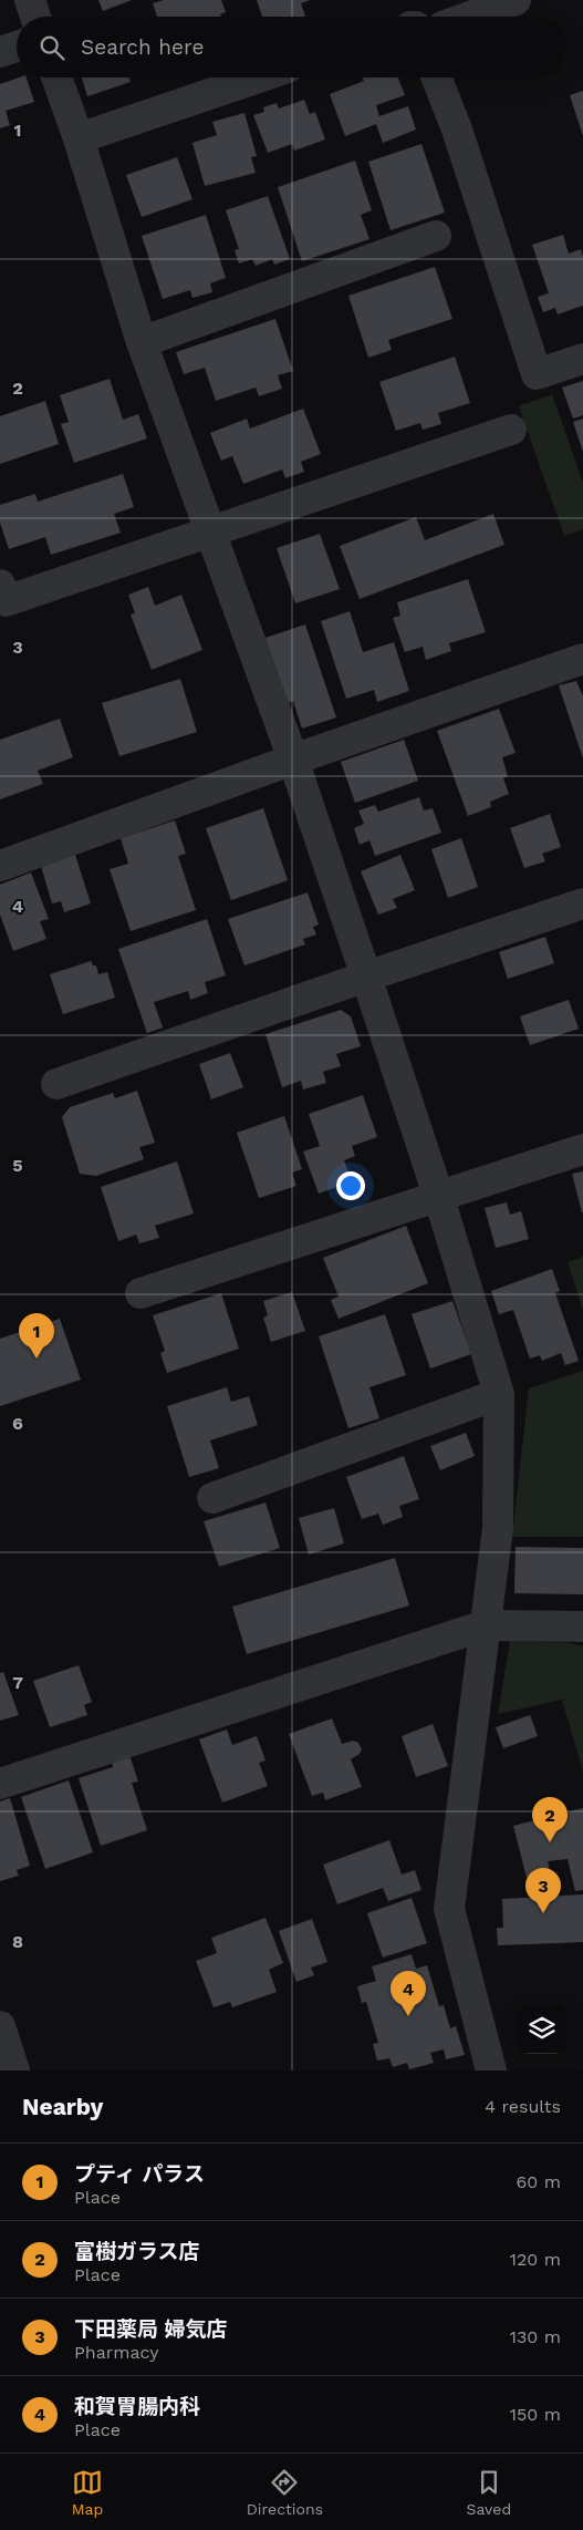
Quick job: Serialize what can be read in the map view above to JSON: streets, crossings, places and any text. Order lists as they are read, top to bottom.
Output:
{
  "page": {
    "search": "Search here",
    "pins": [
      "1",
      "2",
      "3",
      "4"
    ],
    "heading": ["Nearby", "4 results"],
    "list": [
      {
        "mark": "1",
        "name": "プティ パラス",
        "note": "Place",
        "value": "60 m"
      },
      {
        "mark": "2",
        "name": "富樹ガラス店",
        "note": "Place",
        "value": "120 m"
      },
      {
        "mark": "3",
        "name": "下田薬局 婦気店",
        "note": "Pharmacy",
        "value": "130 m"
      },
      {
        "mark": "4",
        "name": "和賀胃腸内科",
        "note": "Place",
        "value": "150 m"
      }
    ],
    "nav": ["Map", "Directions", "Saved"]
  },
  "grid": {
    "rows": [
      "1",
      "2",
      "3",
      "4",
      "5",
      "6",
      "7",
      "8"
    ]
  }
}
